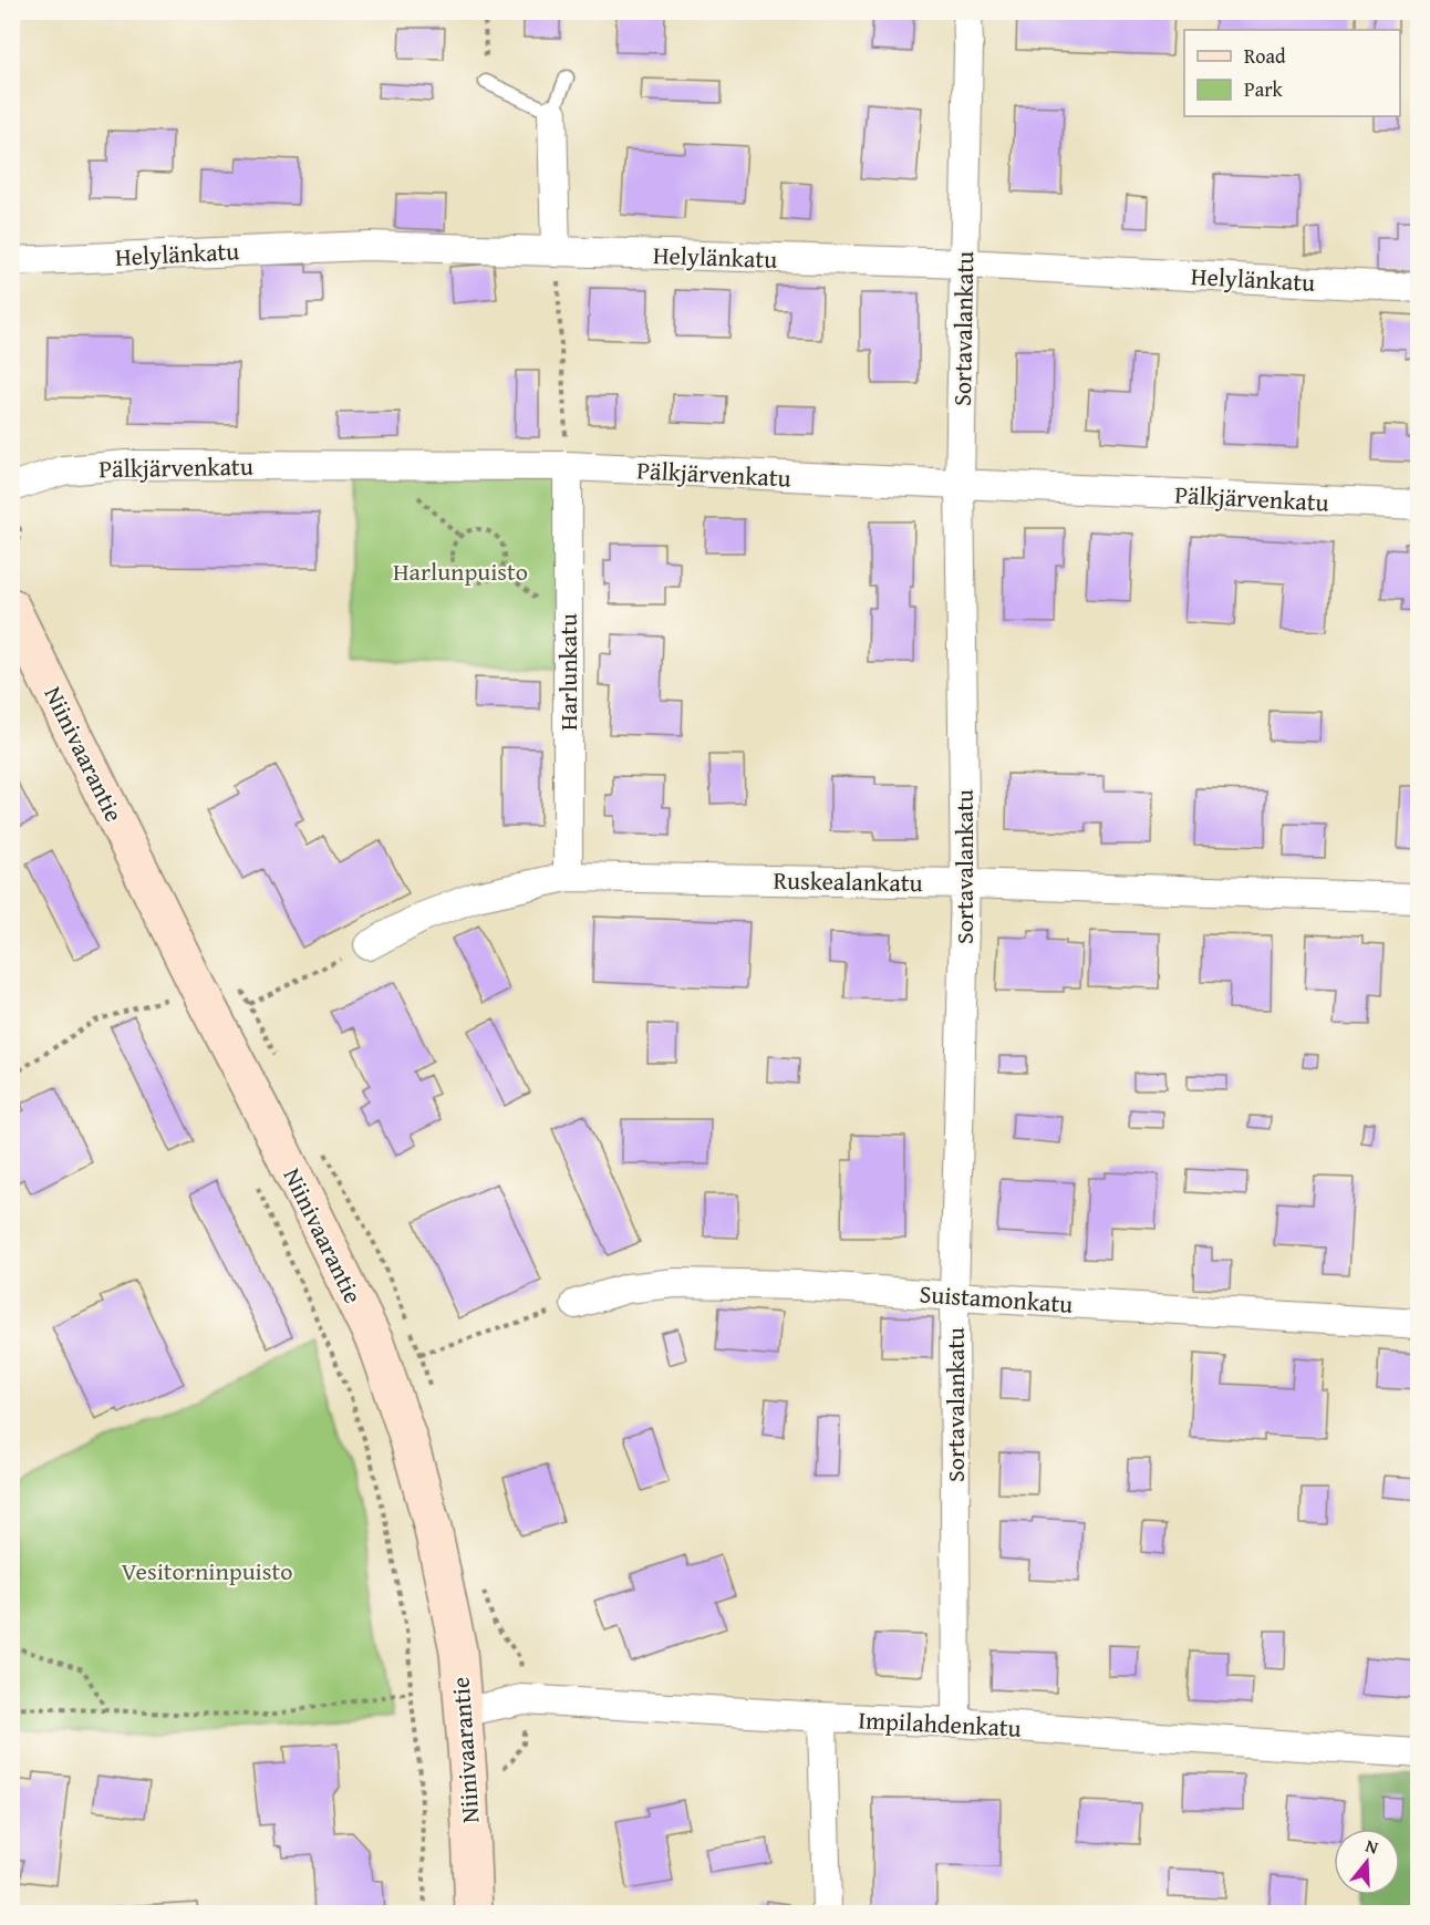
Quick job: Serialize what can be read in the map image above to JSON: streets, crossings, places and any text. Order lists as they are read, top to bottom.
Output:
{
  "streets": {
    "main road": ["Niinivaarantie"],
    "street": [
      "Helylänkatu",
      "Sortavalankatu",
      "Pälkjärvenkatu",
      "Harlunkatu",
      "Ruskealankatu",
      "Suistamonkatu",
      "Impilahdenkatu"
    ]
  },
  "crossings": [
    ["Helylänkatu", "Sortavalankatu"],
    ["Sortavalankatu", "Pälkjärvenkatu"],
    ["Sortavalankatu", "Ruskealankatu"],
    ["Sortavalankatu", "Suistamonkatu"],
    ["Sortavalankatu", "Impilahdenkatu"],
    ["Pälkjärvenkatu", "Harlunkatu"],
    ["Harlunkatu", "Ruskealankatu"],
    ["Niinivaarantie", "Impilahdenkatu"]
  ],
  "parks": ["Harlunpuisto", "Vesitorninpuisto"],
  "legend": ["Road", "Park"],
  "north": "top"
}
